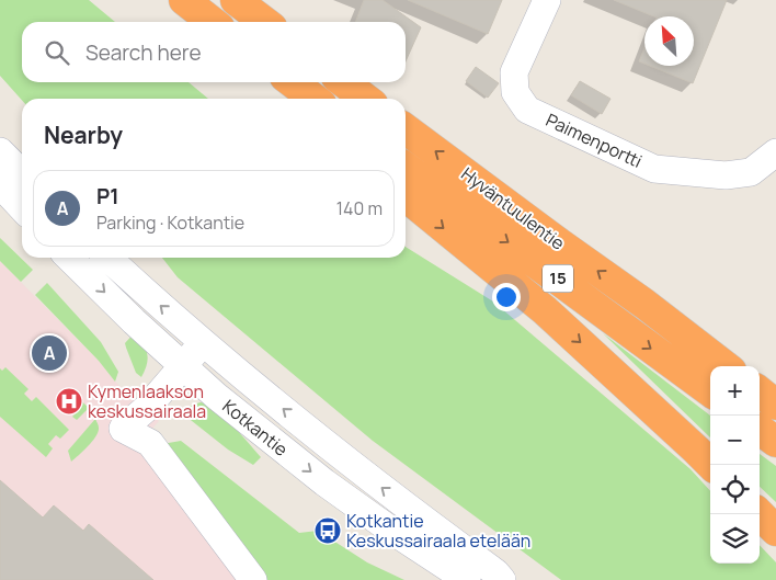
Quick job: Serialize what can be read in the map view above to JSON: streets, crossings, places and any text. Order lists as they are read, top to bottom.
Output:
{
  "streets": {
    "highway": ["Hyväntuulentie", "15"],
    "street": ["Paimenportti", "Kotkantie"]
  },
  "places": {
    "hospital": ["Kymenlaakson keskussairaala"],
    "bus stop": ["Kotkantie Keskussairaala etelään"]
  },
  "north": "top left",
  "page": {
    "search": "Search here",
    "heading": "Nearby",
    "list": [
      {
        "mark": "A",
        "name": "P1",
        "note": "Parking · Kotkantie",
        "value": "140 m"
      }
    ],
    "pins": "A",
    "map_buttons": ["+", "−"]
  }
}
